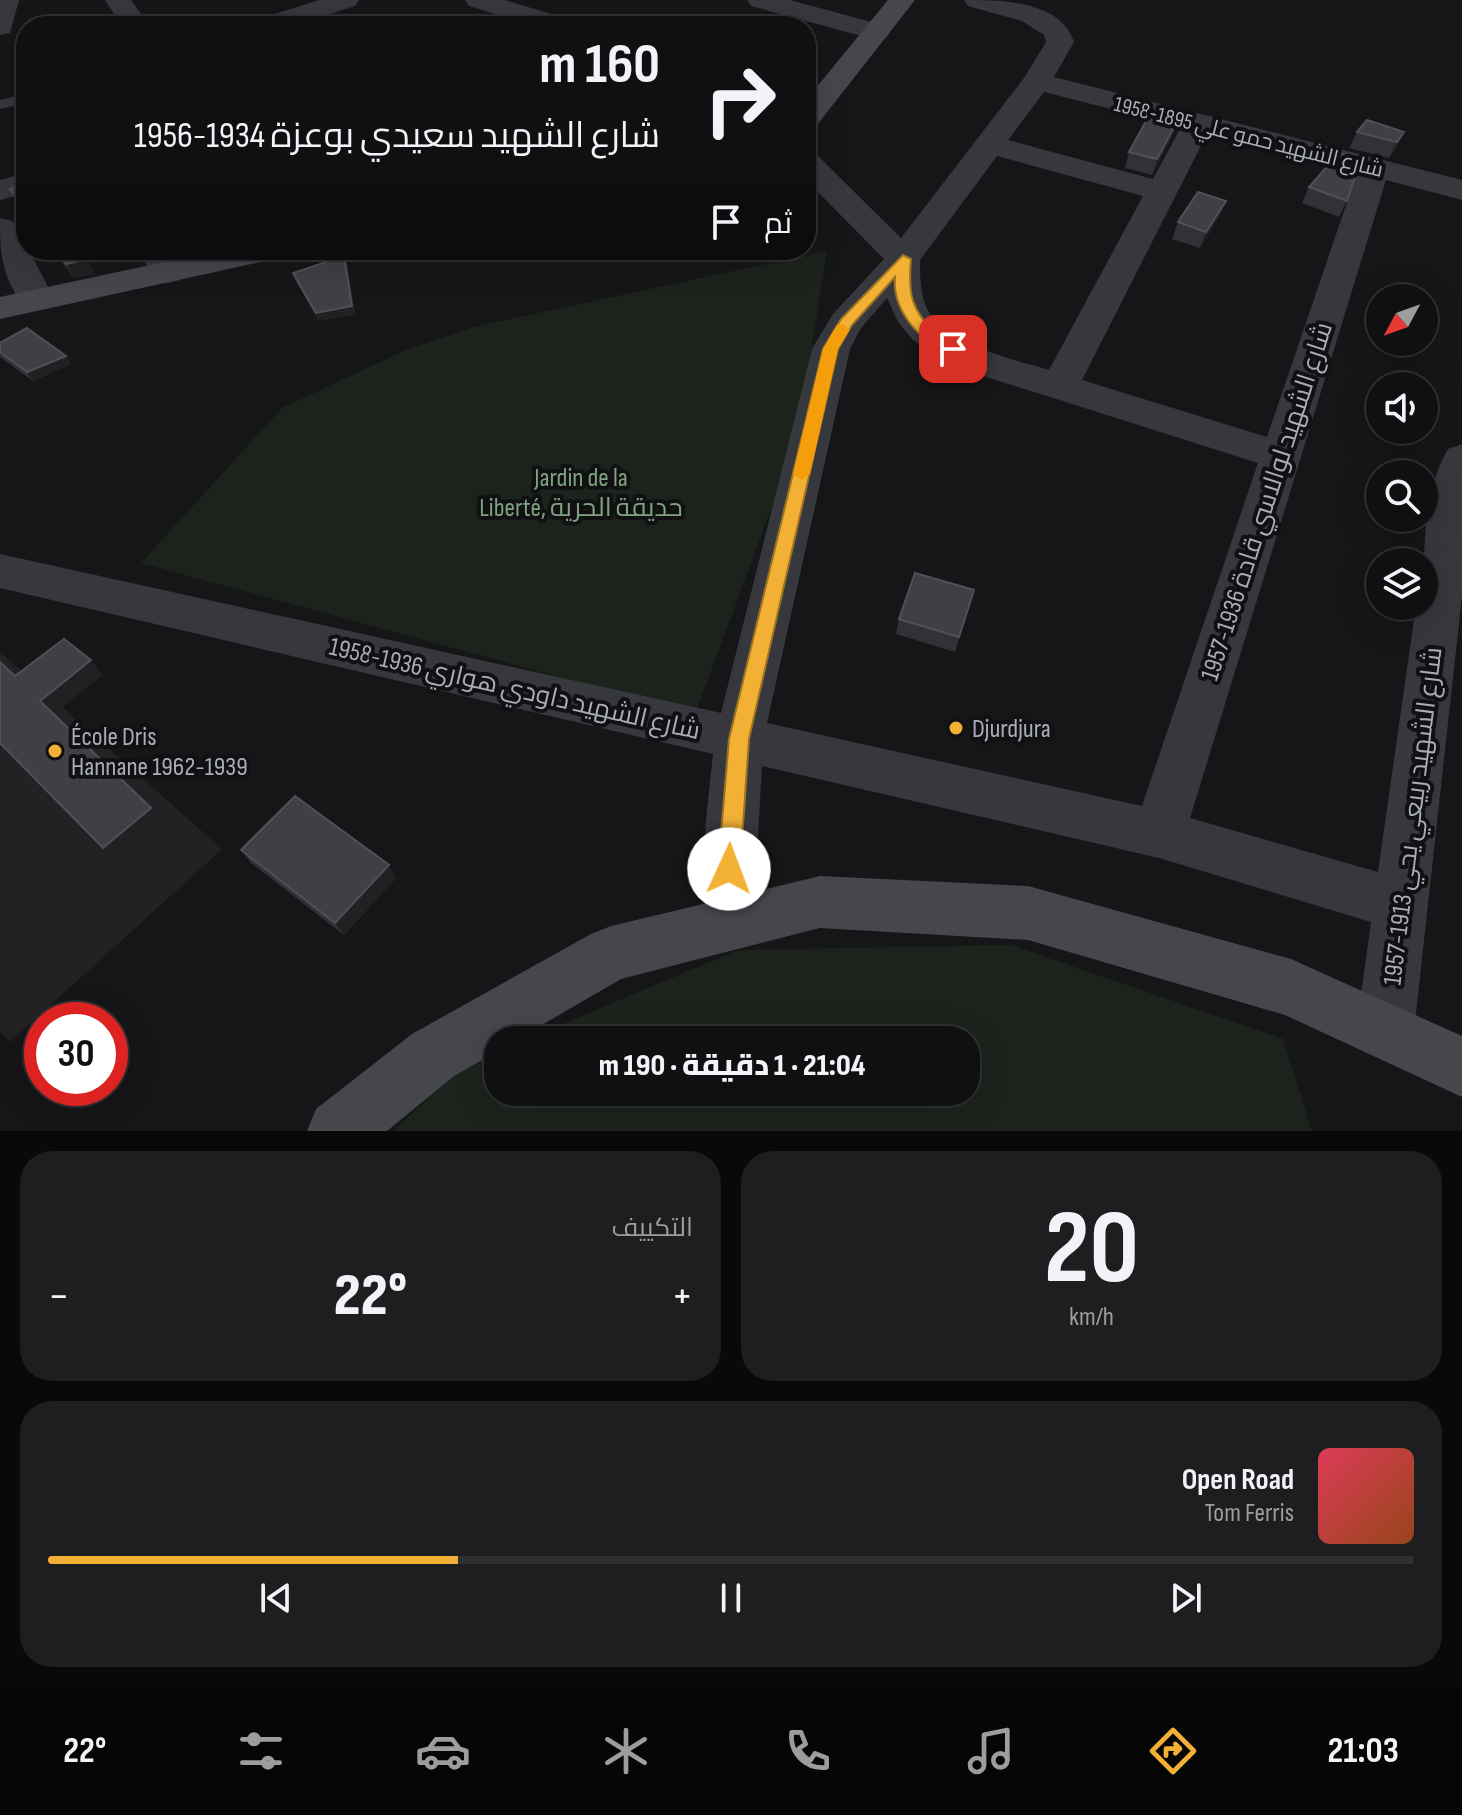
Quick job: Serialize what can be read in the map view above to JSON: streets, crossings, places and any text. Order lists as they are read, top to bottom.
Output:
{
  "streets": {
    "street": [
      "شارع الشهيد حمو علي 1895-1958",
      "شارع الشهيد لوالاسي قادة 1936-1957",
      "شارع الشهيد داودي هواري 1936-1958",
      "شارع الشهيد ربيعي يحي 1913-1957"
    ]
  },
  "crossings": [
    ["شارع الشهيد حمو علي 1895-1958", "شارع الشهيد لوالاسي قادة 1936-1957"],
    ["شارع الشهيد لوالاسي قادة 1936-1957", "شارع الشهيد داودي هواري 1936-1958"],
    ["شارع الشهيد داودي هواري 1936-1958", "شارع الشهيد ربيعي يحي 1913-1957"]
  ],
  "parks": ["Jardin de la Liberté, حديقة الحرية"],
  "places": ["Djurdjura", "École Dris Hannane 1962-1939"],
  "north": "bottom left",
  "page": {
    "turn": ["160 m", "شارع الشهيد سعيدي بوعزة 1934-1956"],
    "then": "ثم",
    "limit": "30",
    "trip": "21:04 · 1 دقيقة · 190 m",
    "tile": [
      ["20", "km/h"],
      "التكييف"
    ],
    "heat": ["−", "22°", "+"],
    "song": ["Open Road", "Tom Ferris"],
    "tabs": ["21:03", "22°"]
  }
}
